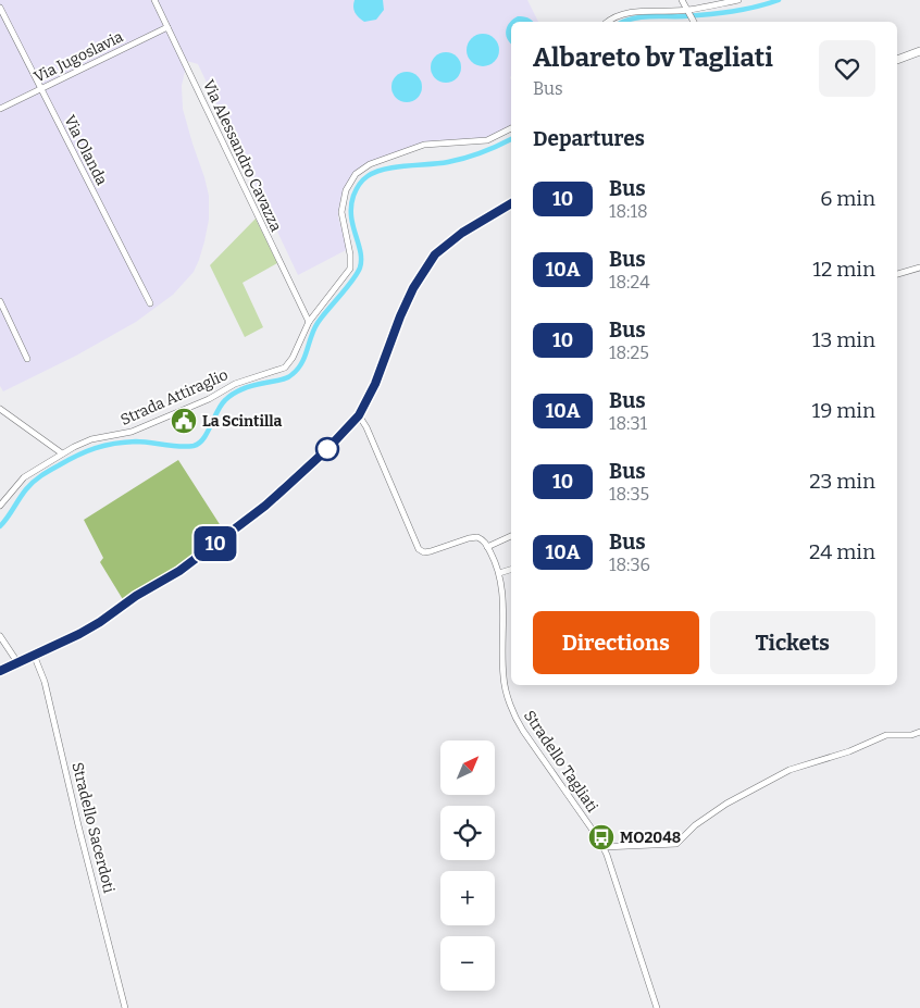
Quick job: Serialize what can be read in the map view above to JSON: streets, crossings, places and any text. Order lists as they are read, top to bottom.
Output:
{
  "streets": {
    "street": [
      "Via Jugoslavia",
      "Via Olanda",
      "Via Alessandro Cavazza",
      "Strada Attiraglio",
      "Stradello Tagliati",
      "Stradello Sacerdoti"
    ]
  },
  "crossings": [
    ["Via Jugoslavia", "Via Olanda"],
    ["Via Jugoslavia", "Via Alessandro Cavazza"],
    ["Via Alessandro Cavazza", "Strada Attiraglio"]
  ],
  "places": {
    "public building": ["La Scintilla"],
    "bus stop": ["MO2048"]
  },
  "lines": ["bus line 10"],
  "north": "top right",
  "page": {
    "on_map": "10",
    "heading": [
      ["Albareto bv Tagliati", "Bus"],
      "Departures"
    ],
    "list": [
      {
        "mark": "10",
        "name": "Bus",
        "note": "18:18",
        "value": "6 min"
      },
      {
        "mark": "10A",
        "name": "Bus",
        "note": "18:24",
        "value": "12 min"
      },
      {
        "mark": "10",
        "name": "Bus",
        "note": "18:25",
        "value": "13 min"
      },
      {
        "mark": "10A",
        "name": "Bus",
        "note": "18:31",
        "value": "19 min"
      },
      {
        "mark": "10",
        "name": "Bus",
        "note": "18:35",
        "value": "23 min"
      },
      {
        "mark": "10A",
        "name": "Bus",
        "note": "18:36",
        "value": "24 min"
      }
    ],
    "buttons": ["Directions", "Tickets"],
    "map_buttons": ["+", "−"]
  }
}
